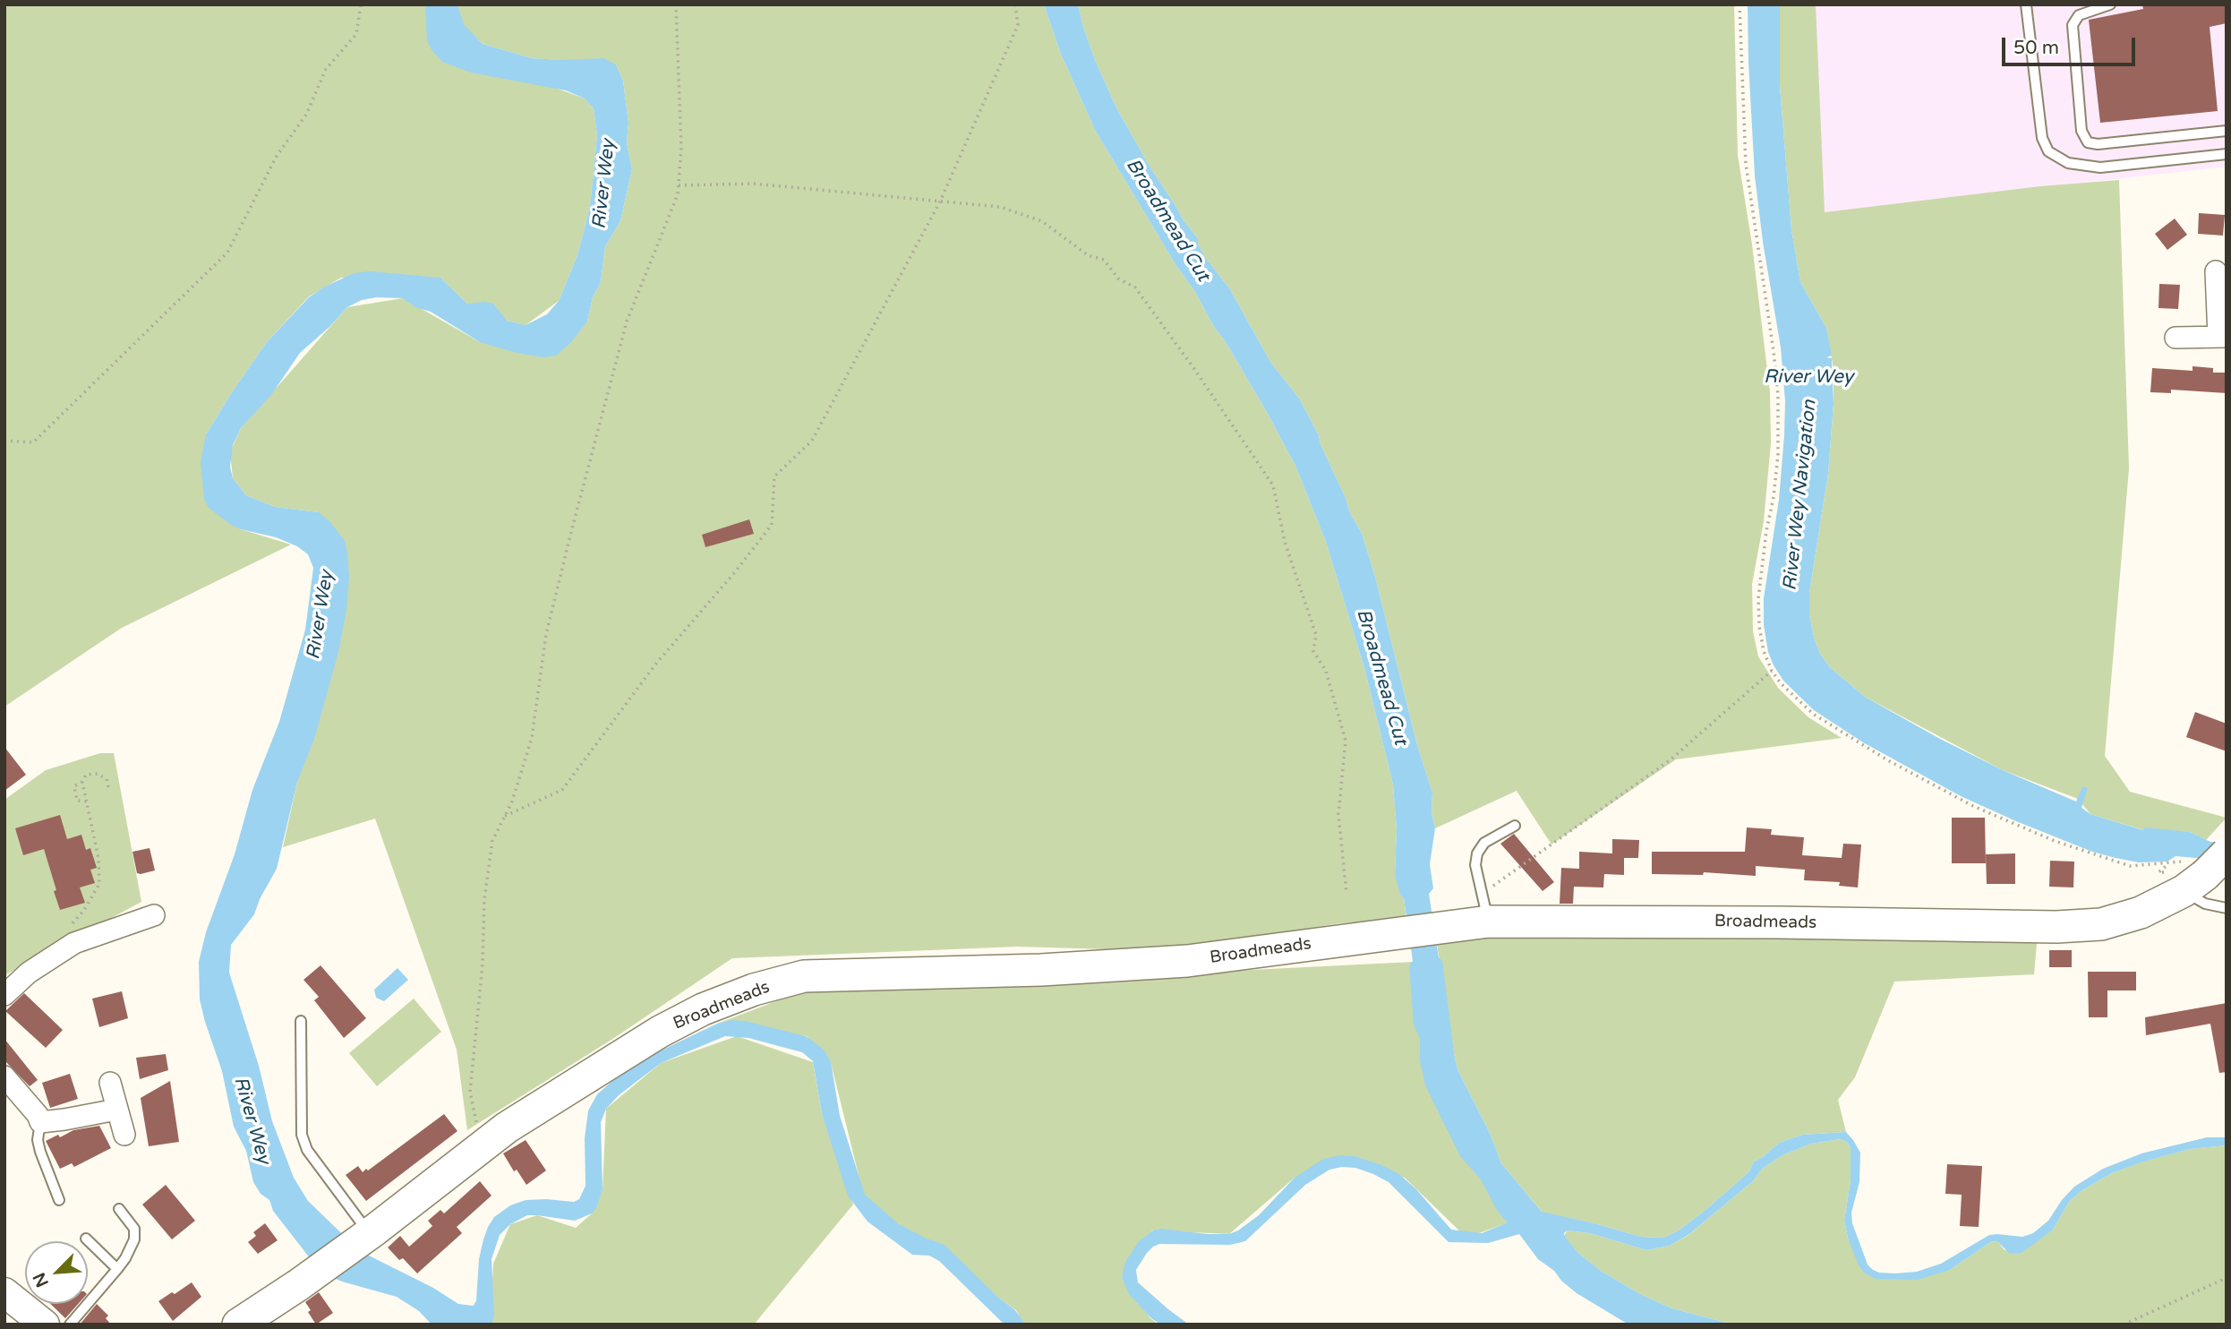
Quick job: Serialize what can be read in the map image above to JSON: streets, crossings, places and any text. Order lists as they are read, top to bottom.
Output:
{
  "streets": {
    "main road": ["Broadmeads"]
  },
  "water": ["River Wey", "Broadmead Cut", "River Wey Navigation"],
  "scale_bar": "50 m",
  "north": "bottom left"
}
